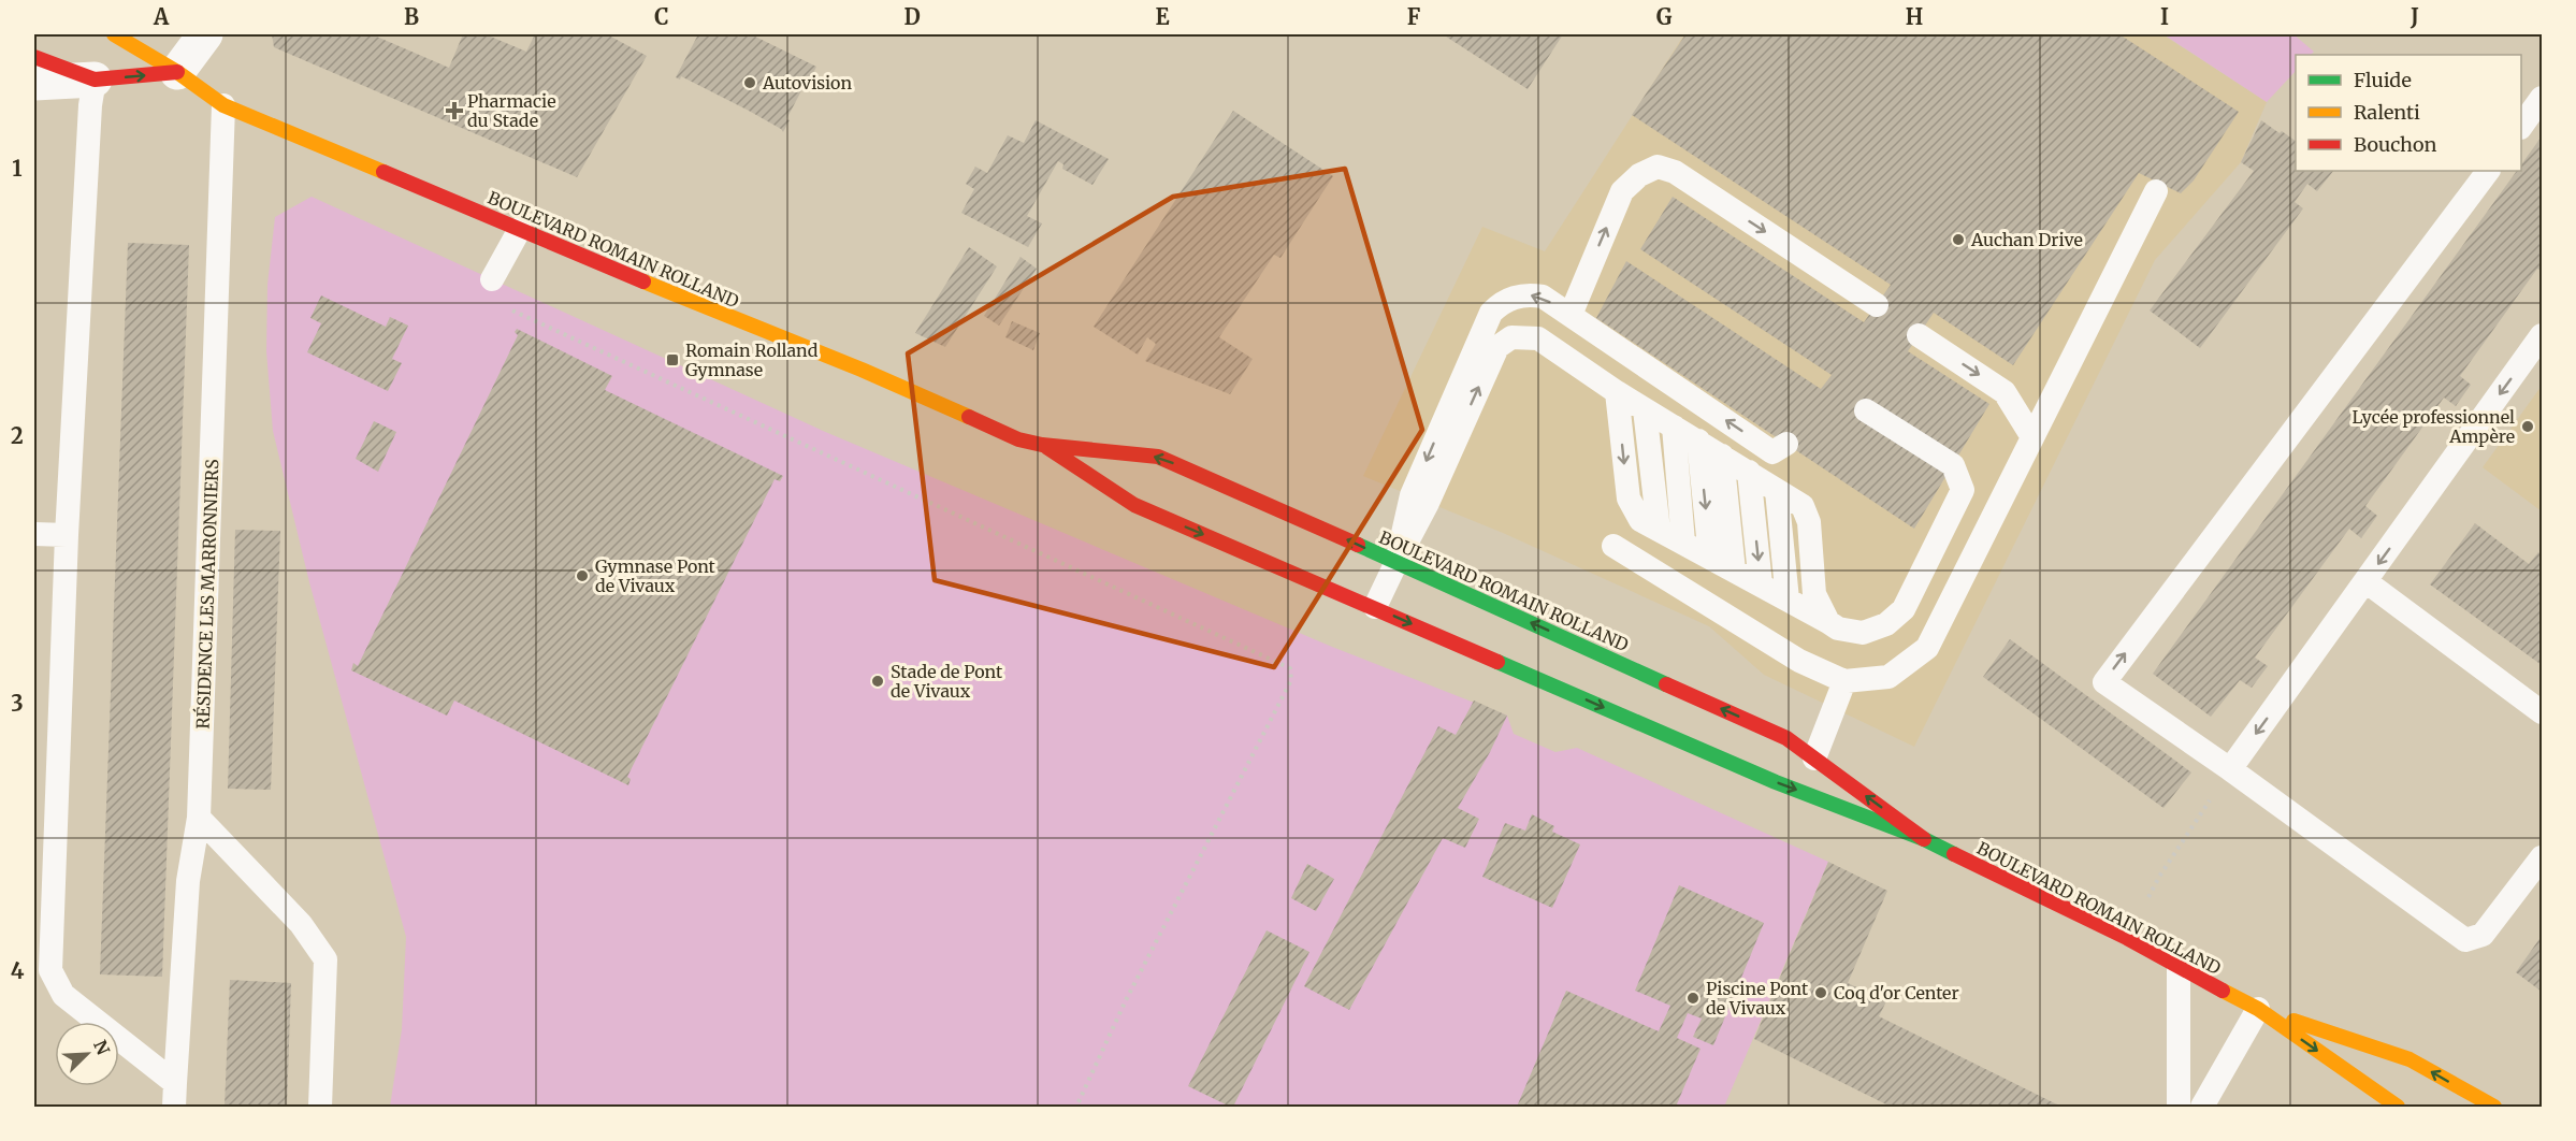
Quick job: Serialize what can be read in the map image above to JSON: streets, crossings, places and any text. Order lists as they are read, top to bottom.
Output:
{
  "streets": {
    "main road": ["BOULEVARD ROMAIN ROLLAND"],
    "lane": ["RÉSIDENCE LES MARRONNIERS"]
  },
  "crossings": [
    ["BOULEVARD ROMAIN ROLLAND", "RÉSIDENCE LES MARRONNIERS"]
  ],
  "places": {
    "other": [
      "Autovision",
      "Auchan Drive",
      "Lycée professionnel Ampère",
      "Gymnase Pont de Vivaux",
      "Stade de Pont de Vivaux",
      "Coq d'or Center",
      "Piscine Pont de Vivaux"
    ],
    "health": ["Pharmacie du Stade"],
    "transit": ["Romain Rolland Gymnase"]
  },
  "legend": ["Fluide", "Ralenti", "Bouchon"],
  "north": "top right",
  "grid": {
    "columns": [
      "A",
      "B",
      "C",
      "D",
      "E",
      "F",
      "G",
      "H",
      "I",
      "J"
    ],
    "rows": [
      "1",
      "2",
      "3",
      "4"
    ]
  }
}
